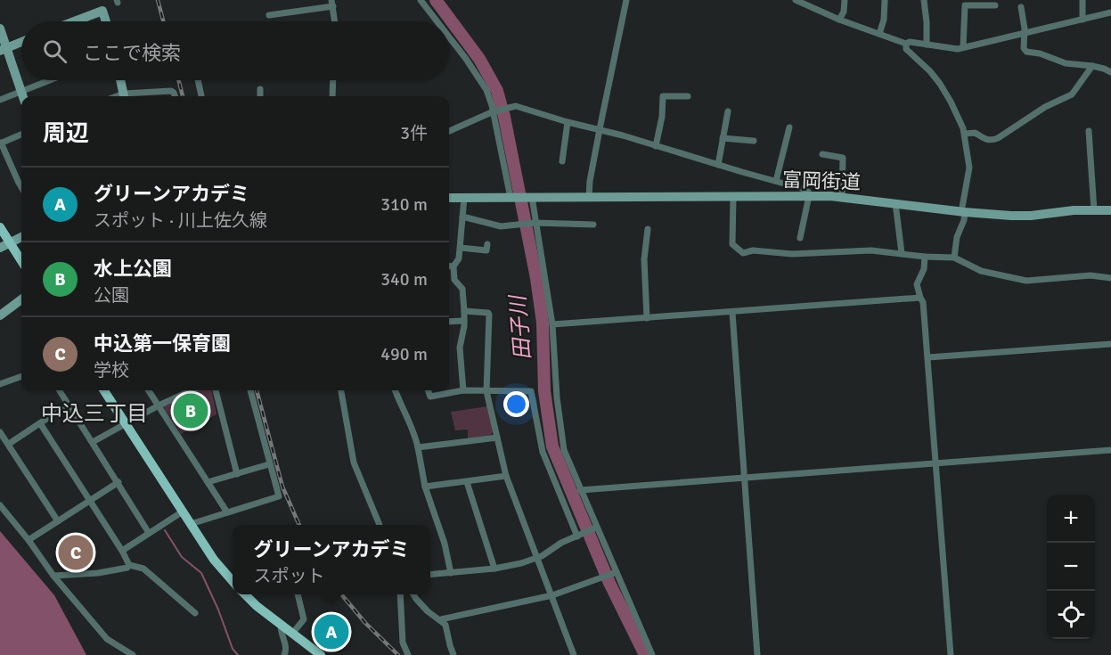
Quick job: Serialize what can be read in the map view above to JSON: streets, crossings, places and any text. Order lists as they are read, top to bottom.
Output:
{
  "streets": {
    "main road": ["富岡街道"]
  },
  "districts": ["中込三丁目"],
  "water": ["田子川"],
  "page": {
    "search": "ここで検索",
    "heading": ["周辺", "3件"],
    "list": [
      {
        "mark": "A",
        "name": "グリーンアカデミ",
        "note": "スポット · 川上佐久線",
        "value": "310 m"
      },
      {
        "mark": "B",
        "name": "水上公園",
        "note": "公園",
        "value": "340 m"
      },
      {
        "mark": "C",
        "name": "中込第一保育園",
        "note": "学校",
        "value": "490 m"
      }
    ],
    "pins": ["B", "C", "A"],
    "map_buttons": ["+", "−"],
    "popup": ["グリーンアカデミ", "スポット"]
  }
}
